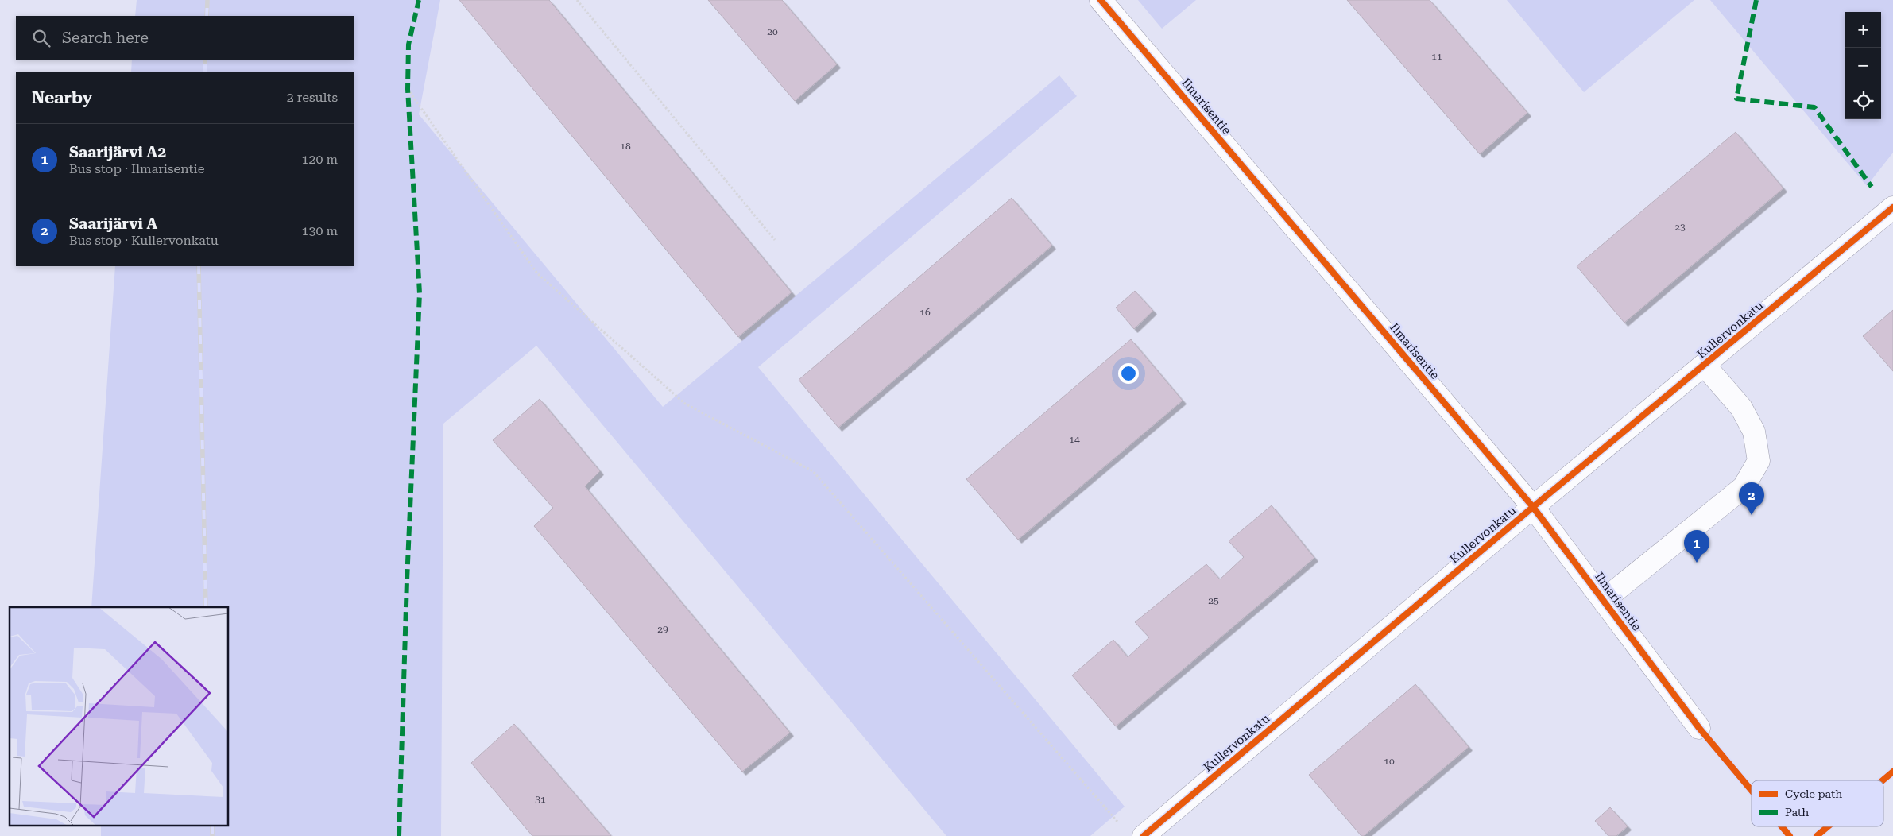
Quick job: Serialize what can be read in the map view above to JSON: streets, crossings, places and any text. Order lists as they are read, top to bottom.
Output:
{
  "streets": {
    "street": ["Ilmarisentie", "Kullervonkatu"]
  },
  "crossings": [
    ["Ilmarisentie", "Kullervonkatu"]
  ],
  "house_numbers": [
    "20",
    "11",
    "18",
    "23",
    "16",
    "14",
    "25",
    "29",
    "10",
    "31"
  ],
  "legend": ["Cycle path", "Path"],
  "page": {
    "map_buttons": ["+", "−"],
    "search": "Search here",
    "heading": ["Nearby", "2 results"],
    "list": [
      {
        "mark": "1",
        "name": "Saarijärvi A2",
        "note": "Bus stop · Ilmarisentie",
        "value": "120 m"
      },
      {
        "mark": "2",
        "name": "Saarijärvi A",
        "note": "Bus stop · Kullervonkatu",
        "value": "130 m"
      }
    ],
    "pins": ["2", "1"]
  }
}
